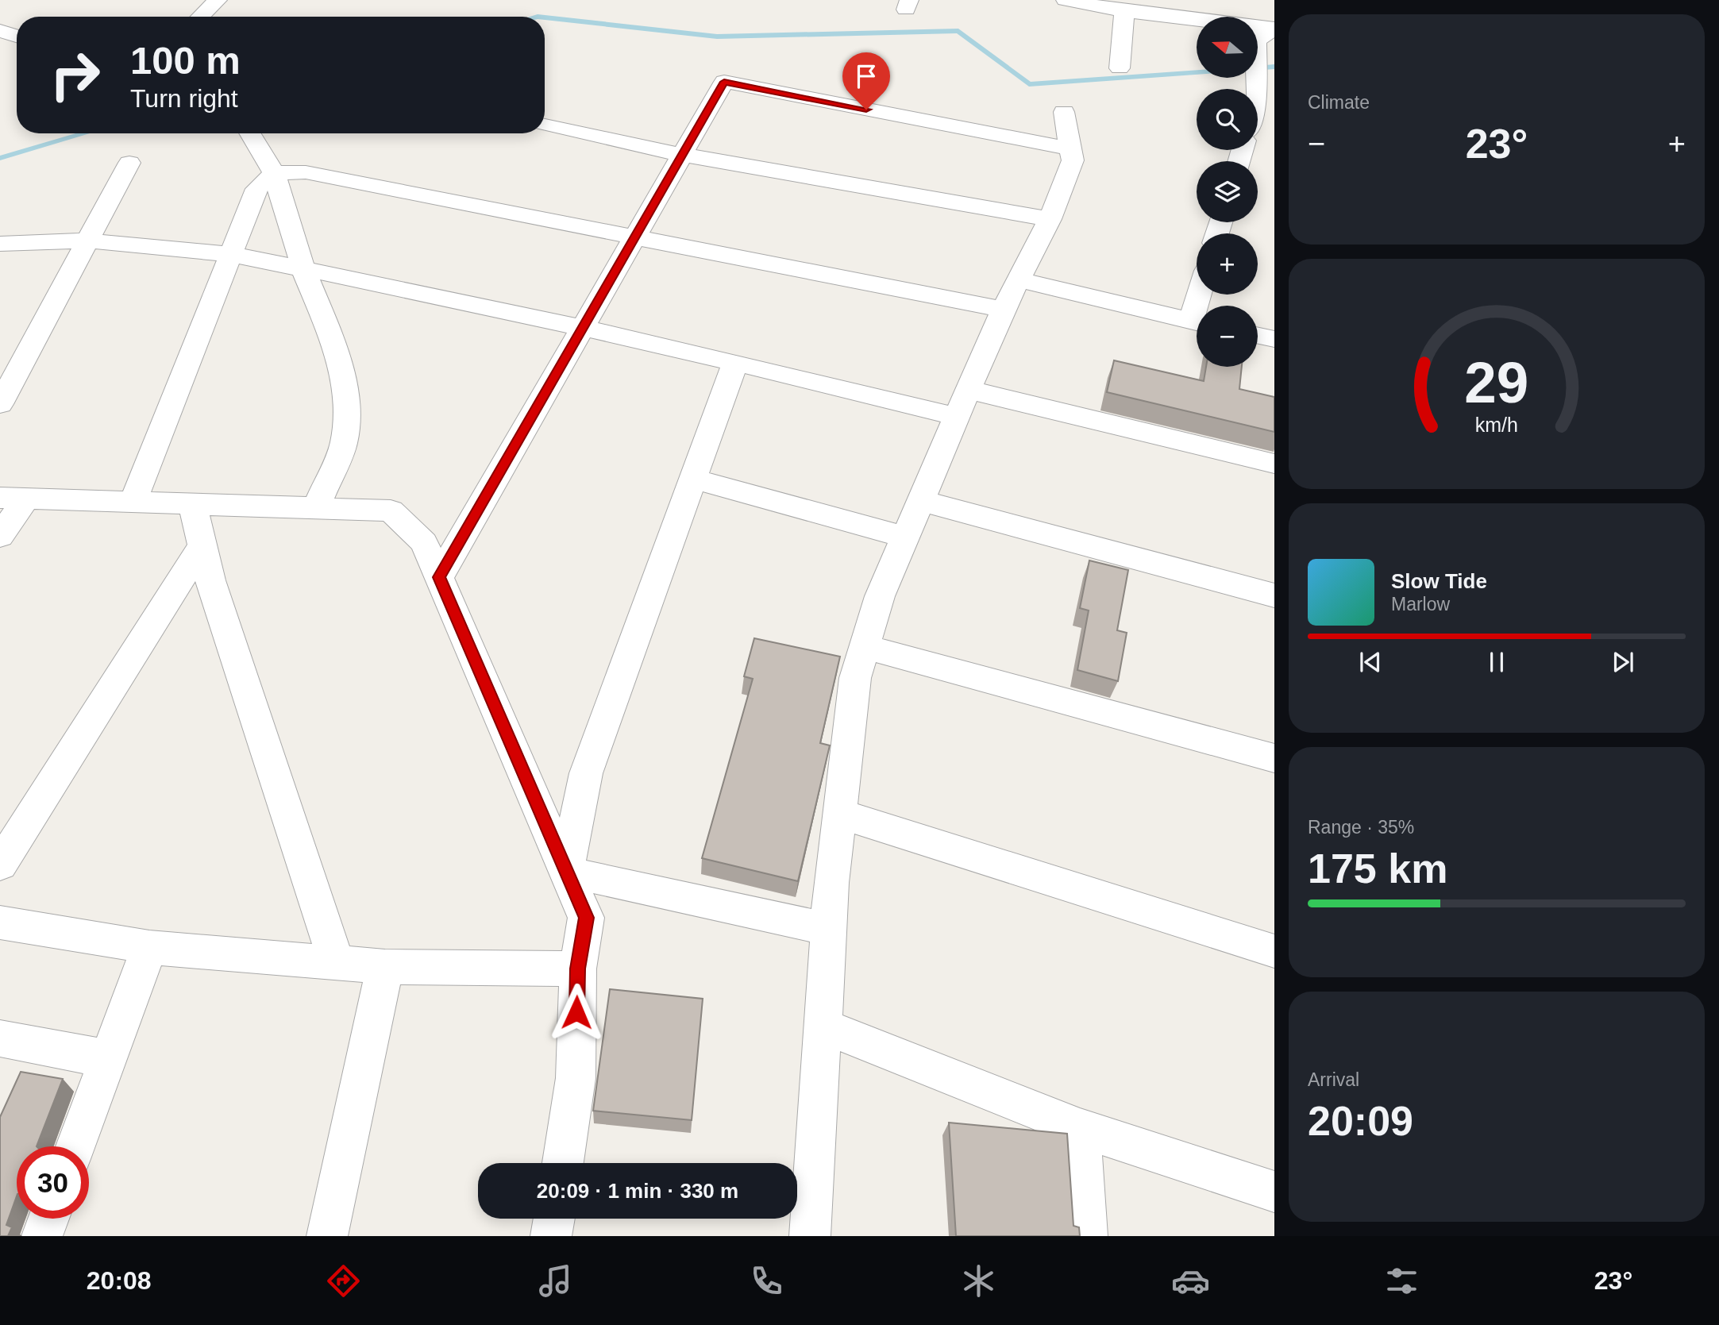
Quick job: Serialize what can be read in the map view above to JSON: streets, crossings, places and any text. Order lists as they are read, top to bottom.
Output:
{
  "north": "left",
  "page": {
    "tile": [
      "Climate",
      ["Range · 35%", "175 km"],
      ["Arrival", "20:09"]
    ],
    "map_buttons": ["+", "−"],
    "turn": ["100 m", "Turn right"],
    "heat": ["−", "23°", "+"],
    "song": ["Slow Tide", "Marlow"],
    "limit": "30",
    "trip": "20:09 · 1 min · 330 m",
    "tabs": ["20:08", "23°"],
    "gauge": ["29", "km/h"]
  }
}
